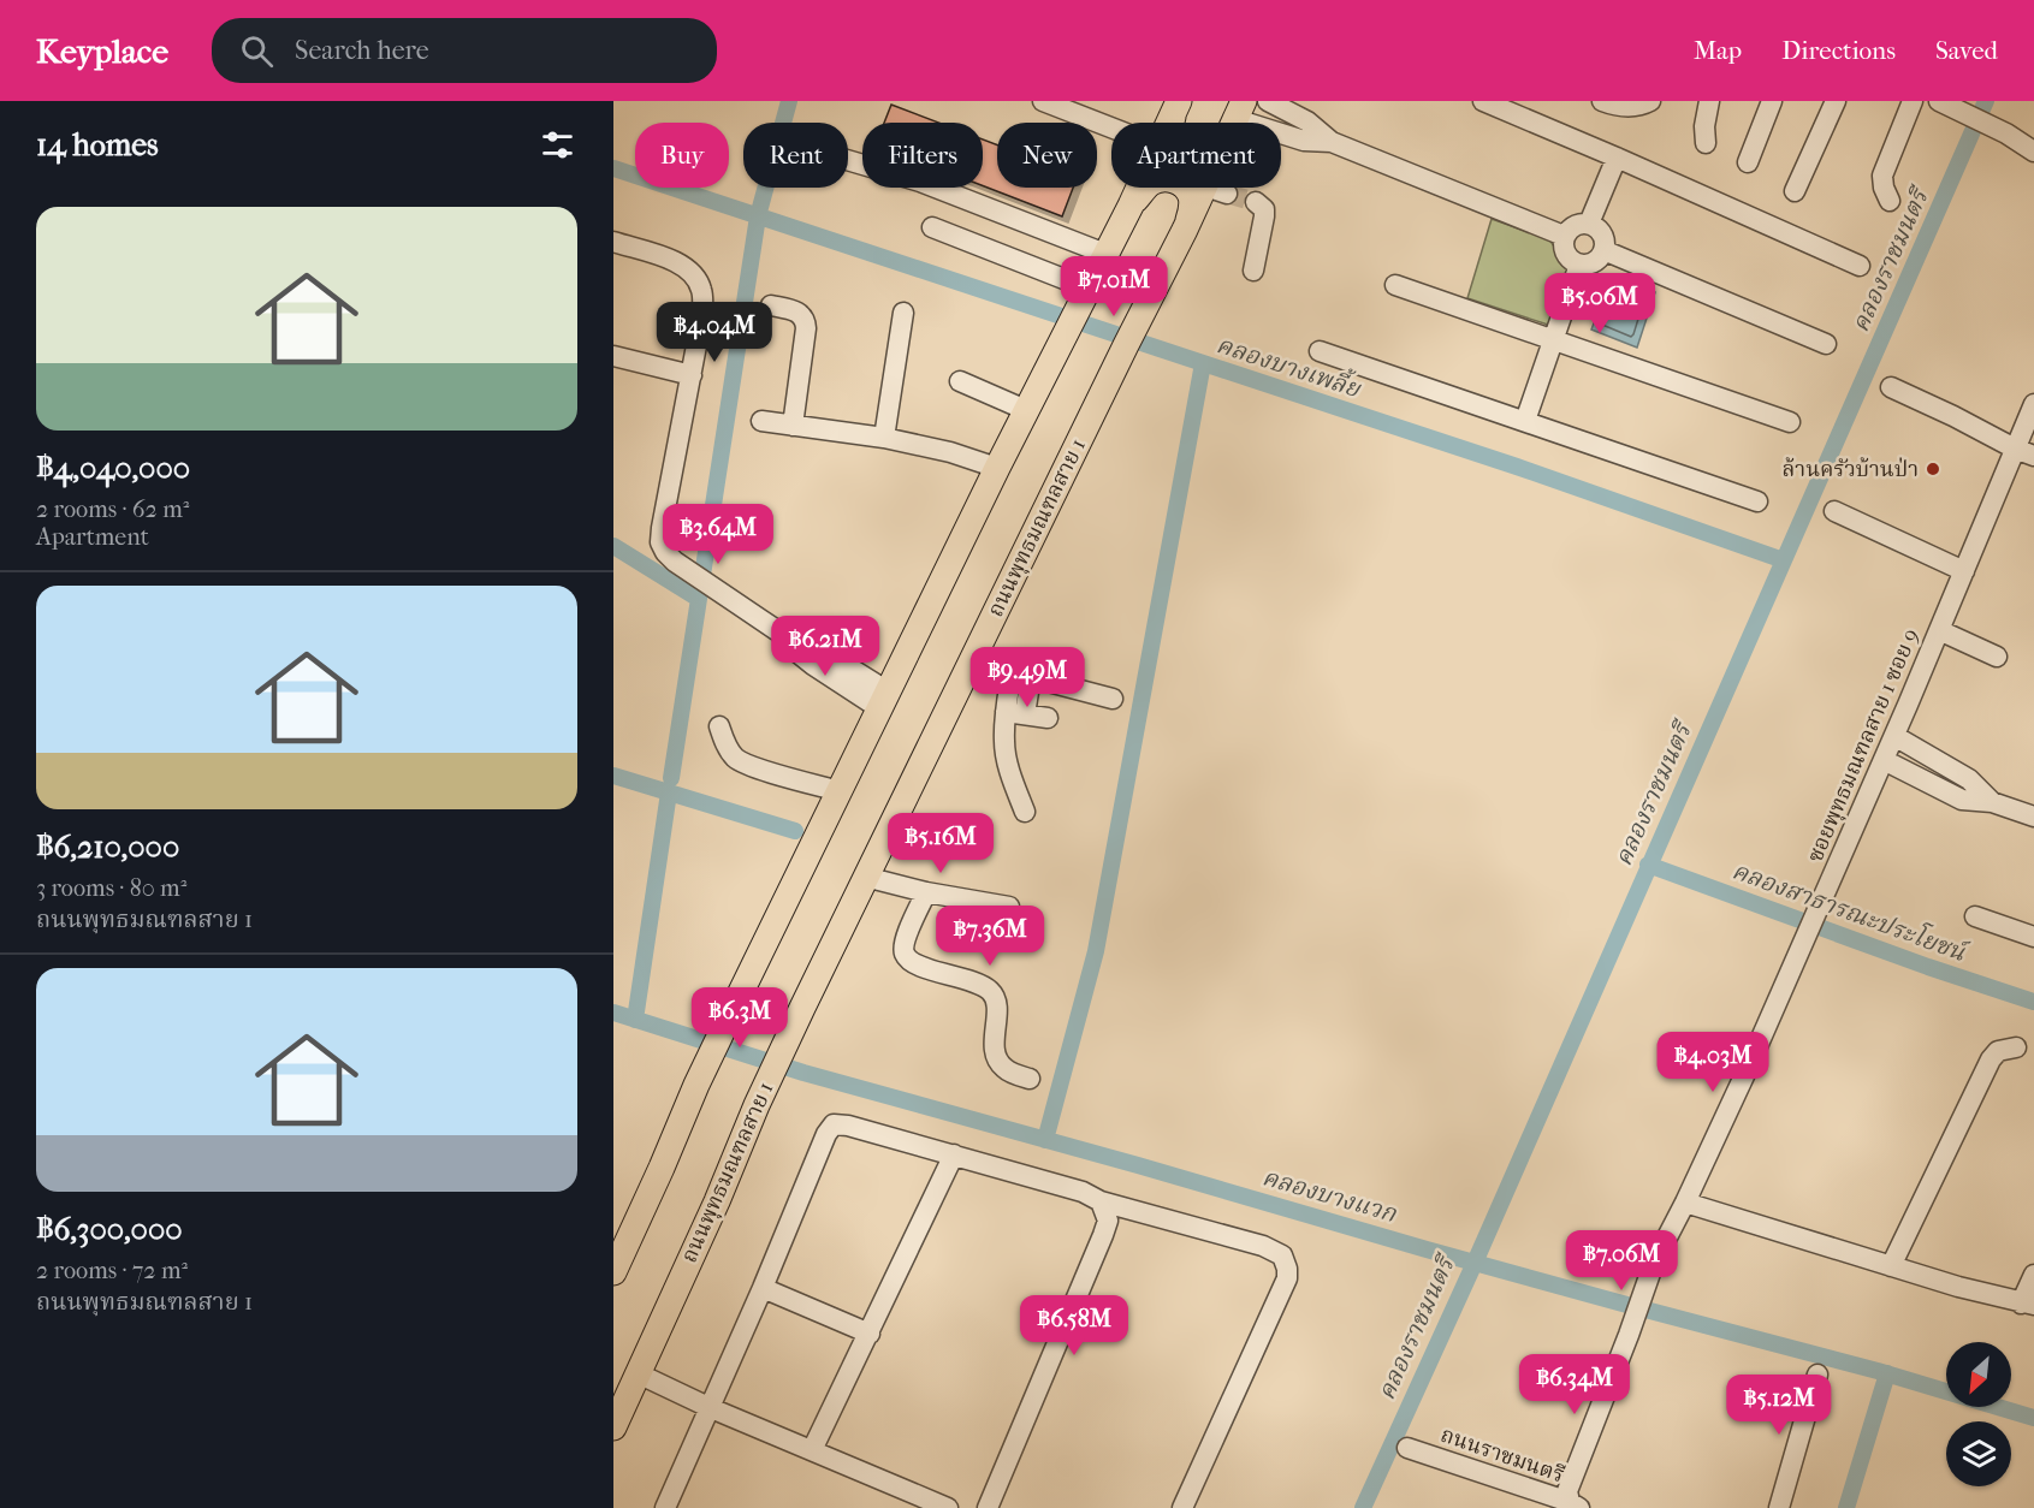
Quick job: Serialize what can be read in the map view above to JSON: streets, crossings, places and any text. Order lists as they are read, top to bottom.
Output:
{
  "streets": {
    "main road": ["ถนนพุทธมณฑลสาย 1"],
    "street": ["ซอยพุทธมณฑลสาย 1 ซอย 9", "ถนนราชมนตรี"]
  },
  "crossings": [
    ["ซอยพุทธมณฑลสาย 1 ซอย 9", "ถนนราชมนตรี"]
  ],
  "water": [
    "คลองราชมนตรี",
    "คลองบางเพลี้ย",
    "คลองสาธารณะประโยชน์",
    "คลองบางแวก"
  ],
  "places": ["ล้านครัวบ้านป่า"],
  "north": "bottom left",
  "page": {
    "header": "Keyplace",
    "search": "Search here",
    "nav": ["Map", "Directions", "Saved"],
    "heading": "14 homes",
    "chip": [
      "Buy",
      "Rent",
      "Filters",
      "New",
      "Apartment"
    ],
    "list": [
      {
        "name": "฿4,040,000",
        "note": "2 rooms · 62 m² · Apartment"
      },
      {
        "name": "฿6,210,000",
        "note": "3 rooms · 80 m² · ถนนพุทธมณฑลสาย 1"
      },
      {
        "name": "฿6,300,000",
        "note": "2 rooms · 72 m² · ถนนพุทธมณฑลสาย 1"
      }
    ],
    "price": [
      "฿7.01M",
      "฿5.06M",
      "฿4.04M",
      "฿3.64M",
      "฿6.21M",
      "฿9.49M",
      "฿5.16M",
      "฿7.36M",
      "฿6.3M",
      "฿4.03M",
      "฿7.06M",
      "฿6.58M",
      "฿6.34M",
      "฿5.12M"
    ]
  }
}
